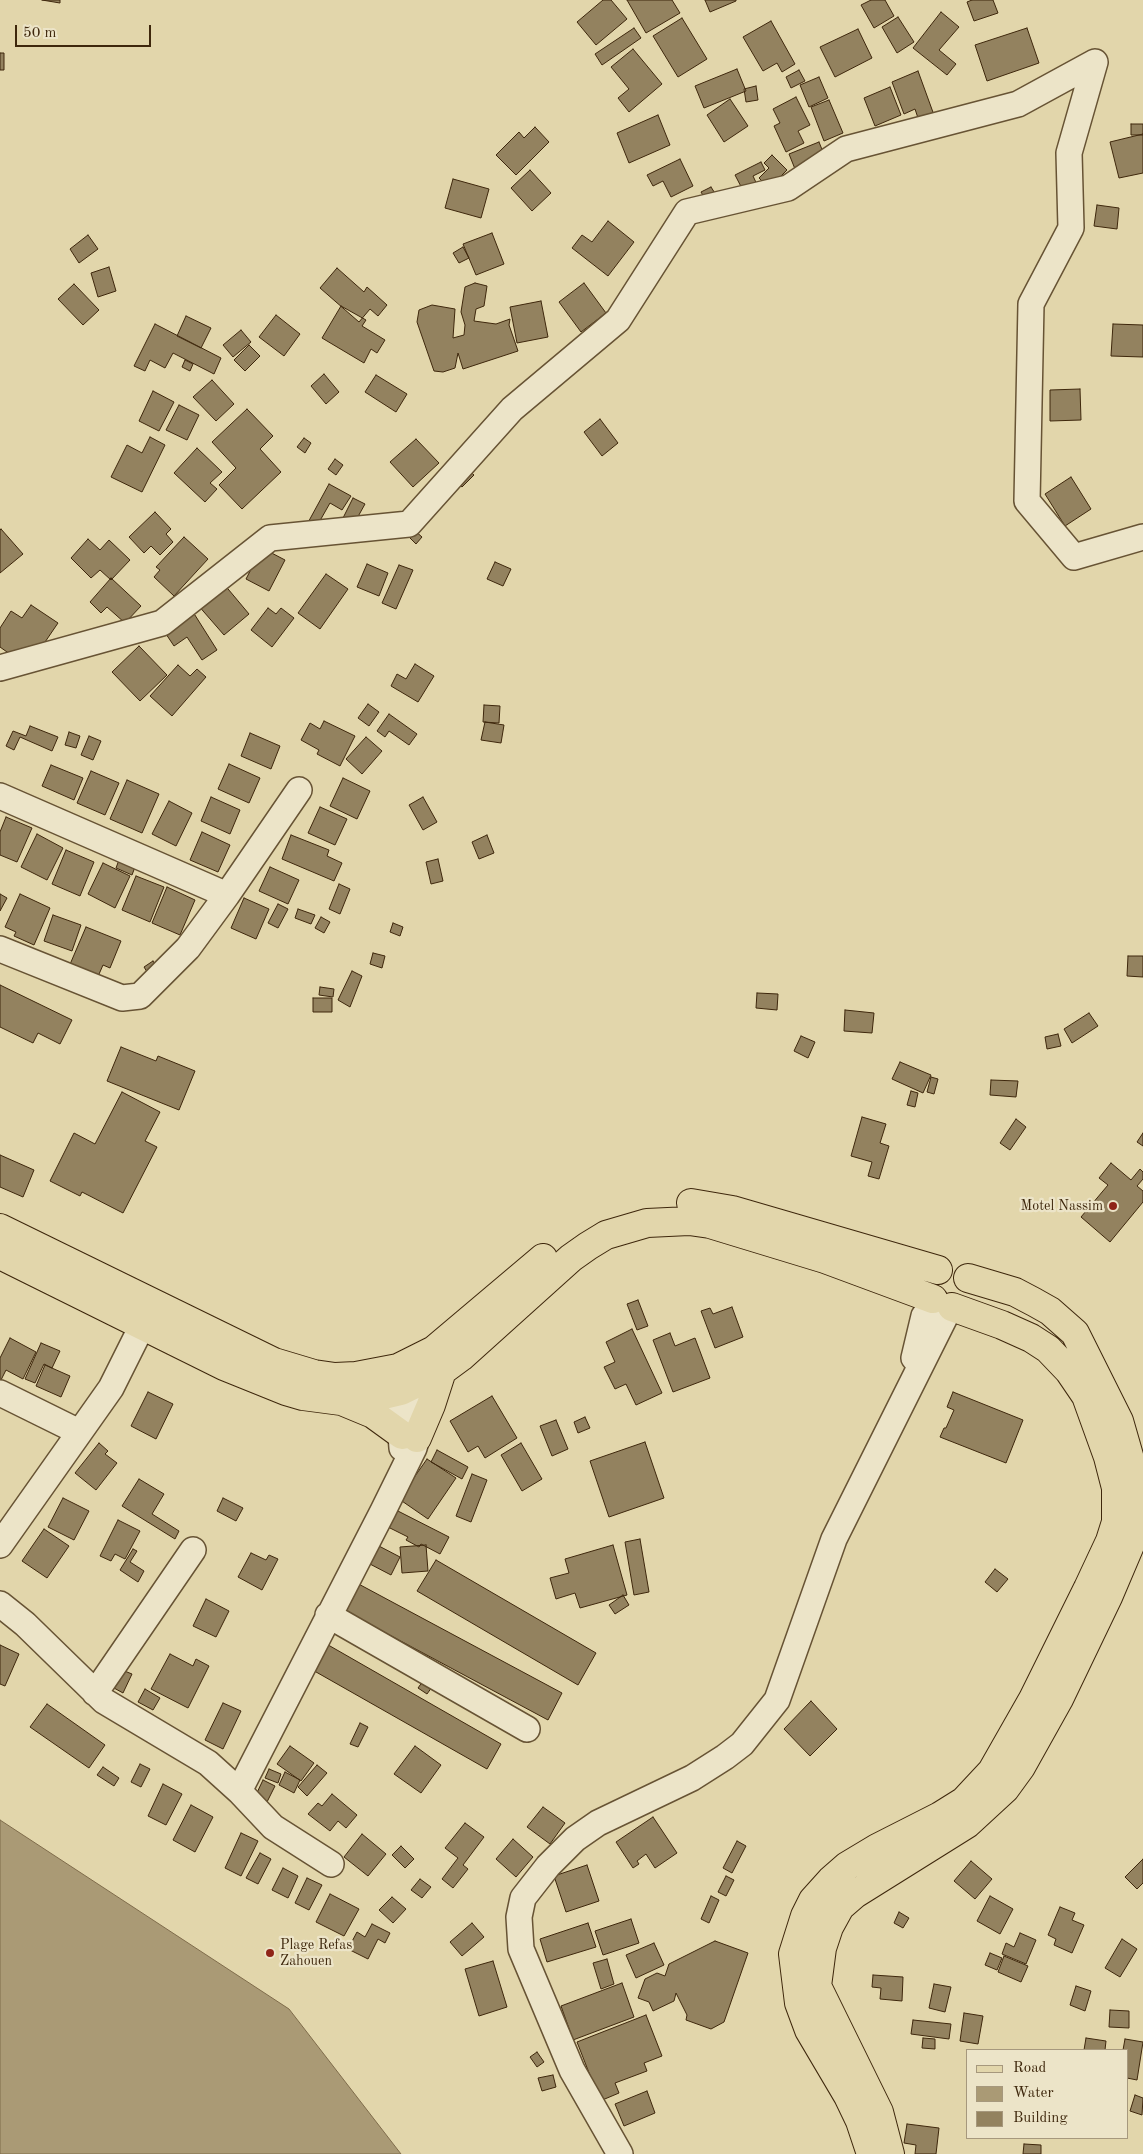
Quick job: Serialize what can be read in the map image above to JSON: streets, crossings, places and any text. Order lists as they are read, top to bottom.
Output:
{
  "places": ["Motel Nassim", "Plage Refas Zahouen"],
  "legend": ["Road", "Water", "Building"],
  "scale_bar": "50 m"
}
